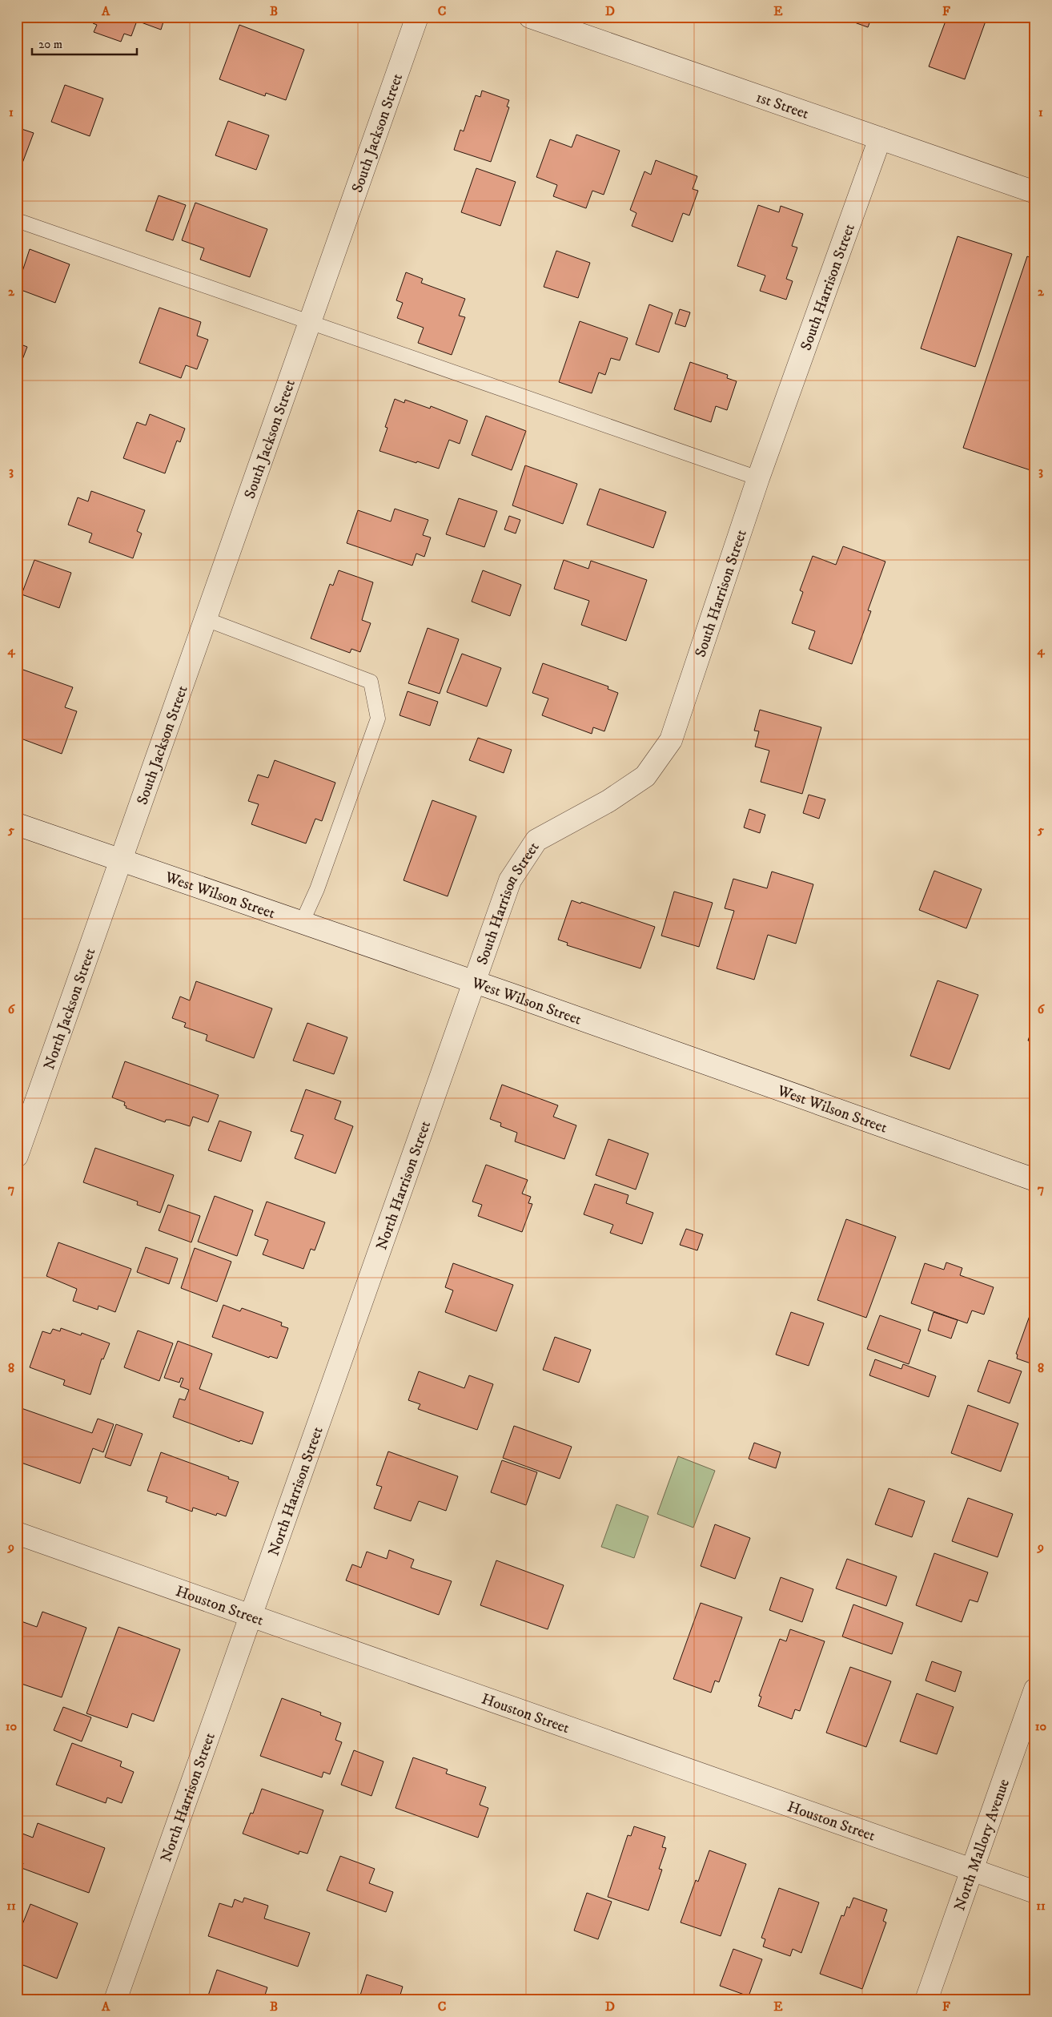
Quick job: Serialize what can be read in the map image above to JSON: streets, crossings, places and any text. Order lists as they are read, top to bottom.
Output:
{
  "streets": {
    "street": [
      "1st Street",
      "South Jackson Street",
      "South Harrison Street",
      "West Wilson Street",
      "North Jackson Street",
      "North Harrison Street",
      "Houston Street",
      "North Mallory Avenue"
    ]
  },
  "crossings": [
    ["1st Street", "South Harrison Street"],
    ["South Jackson Street", "West Wilson Street"],
    ["South Jackson Street", "North Jackson Street"],
    ["South Harrison Street", "West Wilson Street"],
    ["South Harrison Street", "North Harrison Street"],
    ["West Wilson Street", "North Jackson Street"],
    ["West Wilson Street", "North Harrison Street"],
    ["North Harrison Street", "Houston Street"],
    ["Houston Street", "North Mallory Avenue"]
  ],
  "scale_bar": "20 m",
  "grid": {
    "columns": [
      "A",
      "B",
      "C",
      "D",
      "E",
      "F"
    ],
    "rows": [
      "1",
      "2",
      "3",
      "4",
      "5",
      "6",
      "7",
      "8",
      "9",
      "10",
      "11"
    ]
  }
}
